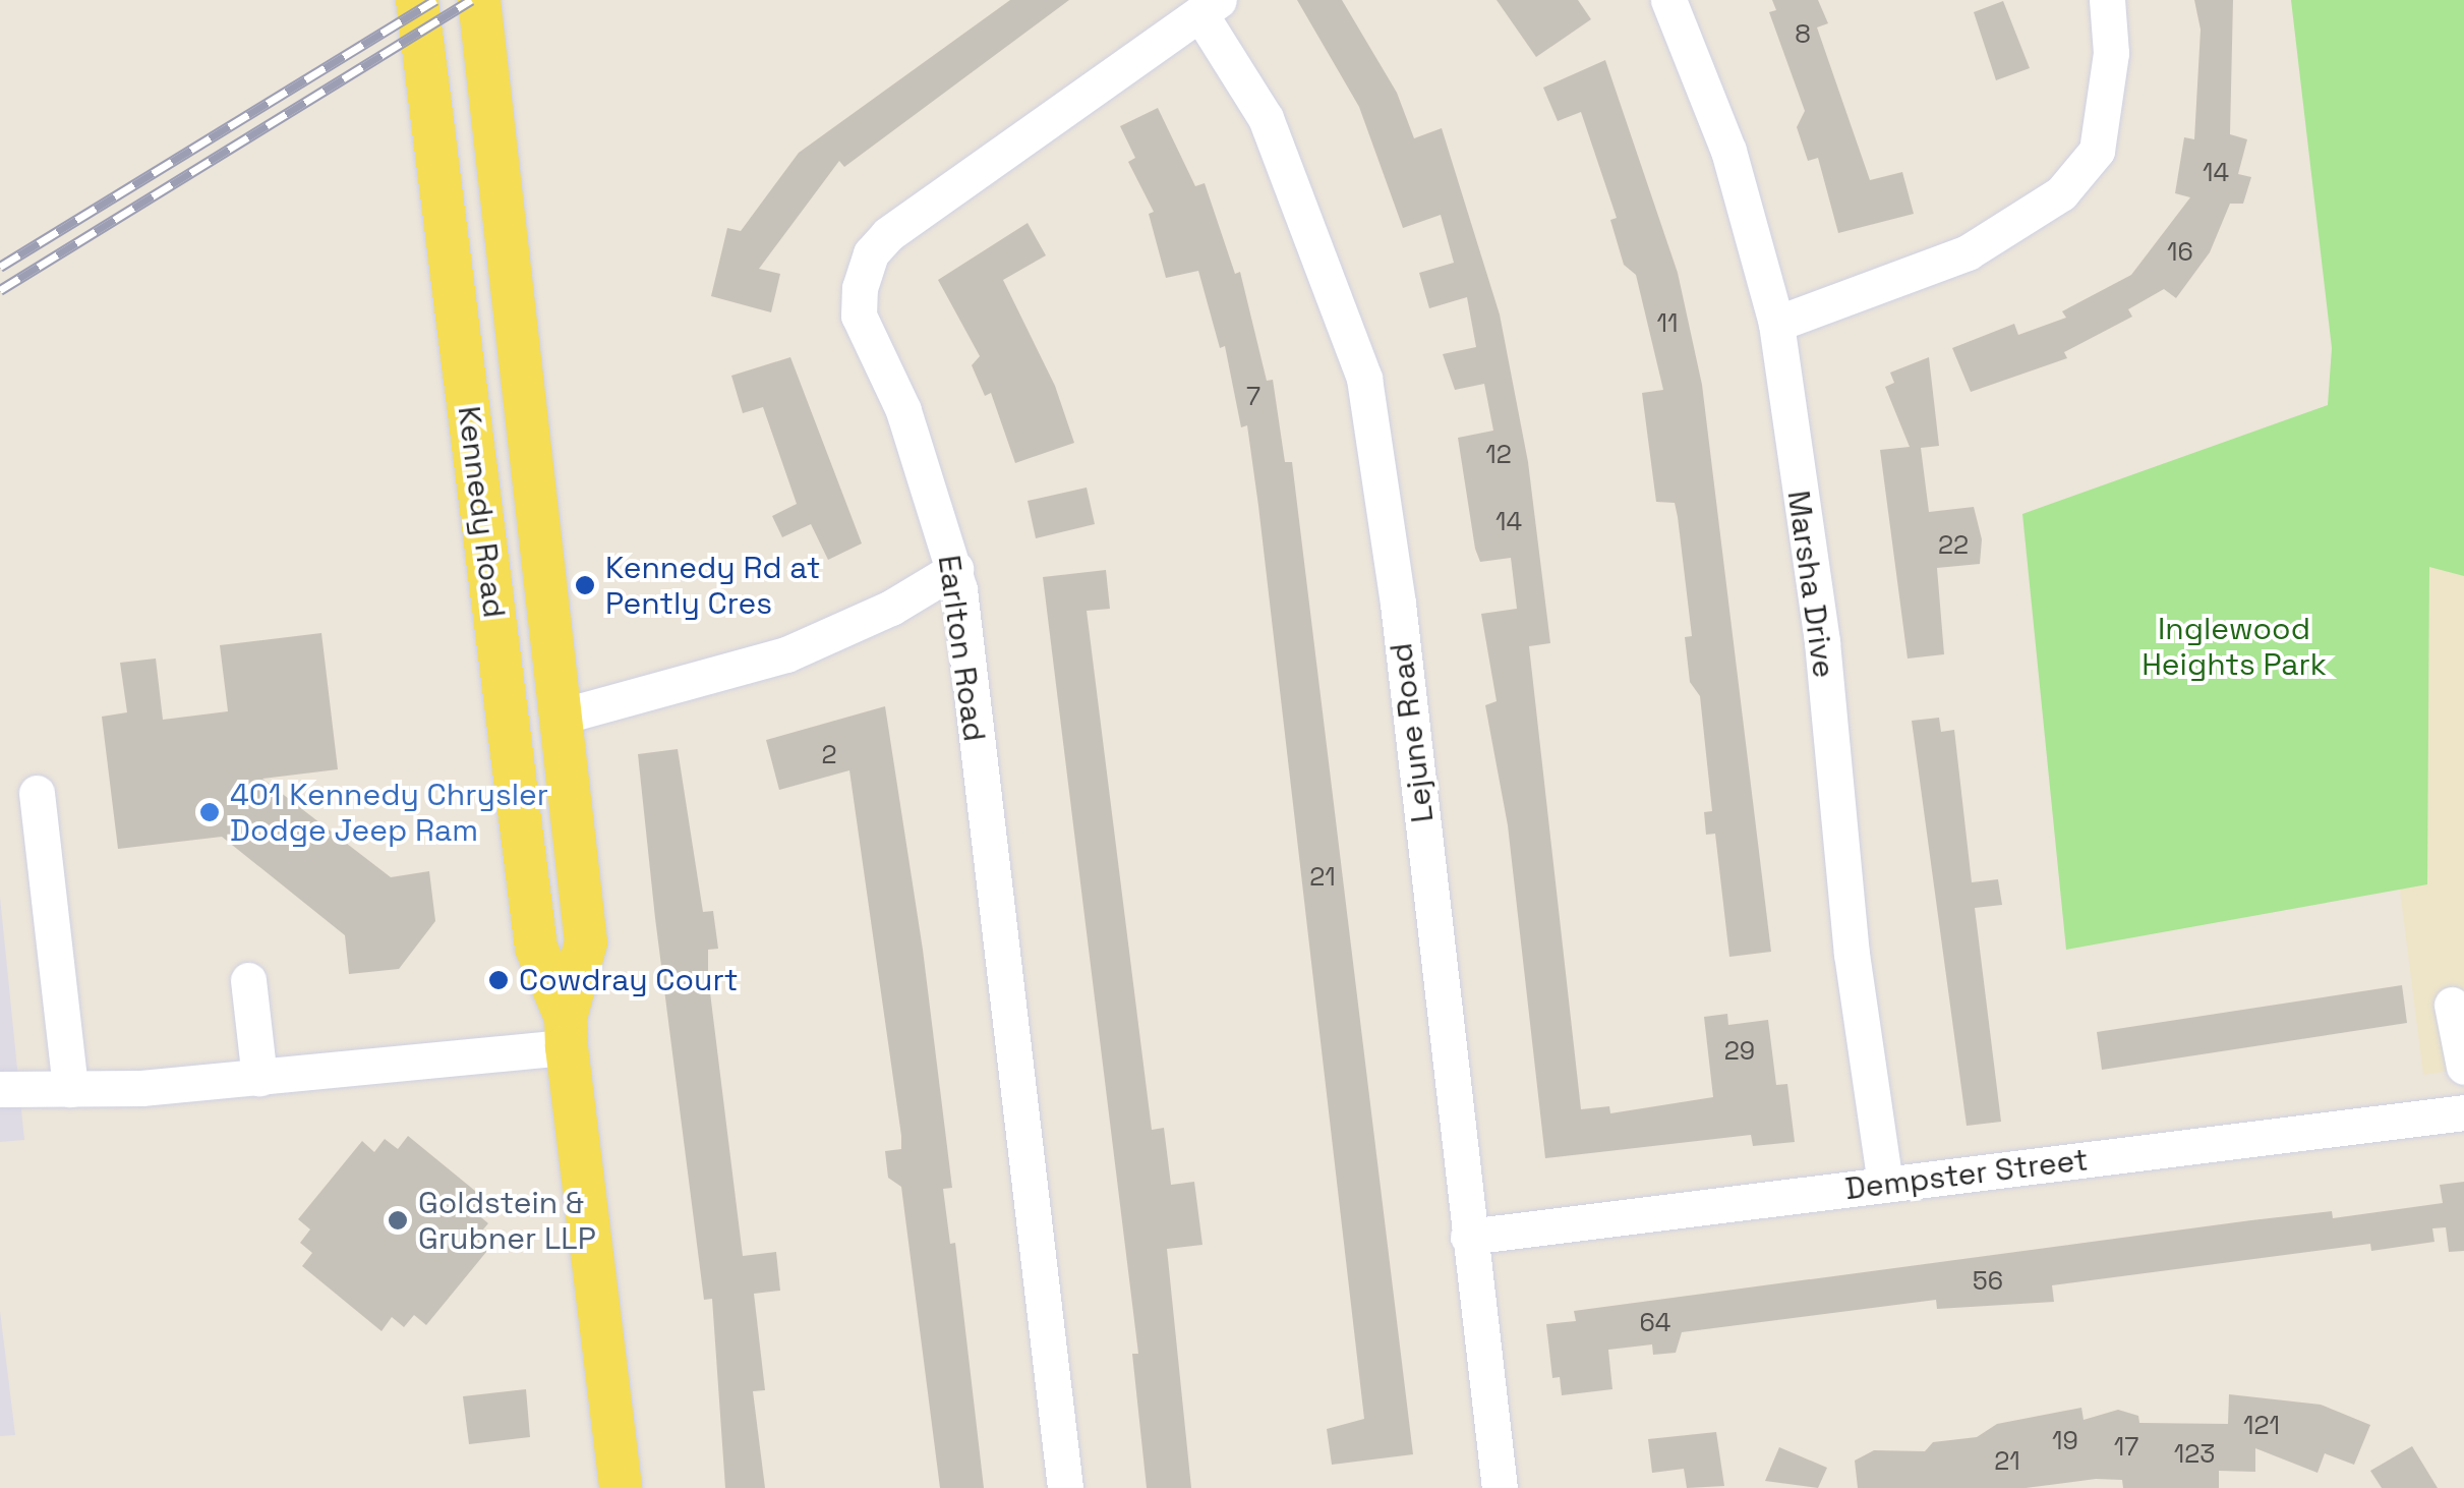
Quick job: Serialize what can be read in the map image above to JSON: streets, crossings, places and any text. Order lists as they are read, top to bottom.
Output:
{
  "streets": {
    "main road": ["Kennedy Road"],
    "street": [
      "Marsha Drive",
      "Earlton Road",
      "Lejune Road",
      "Dempster Street"
    ]
  },
  "crossings": [
    ["Marsha Drive", "Dempster Street"],
    ["Earlton Road", "Lejune Road"],
    ["Lejune Road", "Dempster Street"]
  ],
  "parks": ["Inglewood Heights Park"],
  "places": [
    "Kennedy Rd at Pently Cres",
    "401 Kennedy Chrysler Dodge Jeep Ram",
    "Cowdray Court",
    "Goldstein & Grubner LLP"
  ],
  "house_numbers": [
    "8",
    "14",
    "16",
    "11",
    "7",
    "12",
    "14",
    "22",
    "2",
    "21",
    "29",
    "56",
    "64",
    "121",
    "19",
    "17",
    "123",
    "21"
  ]
}
